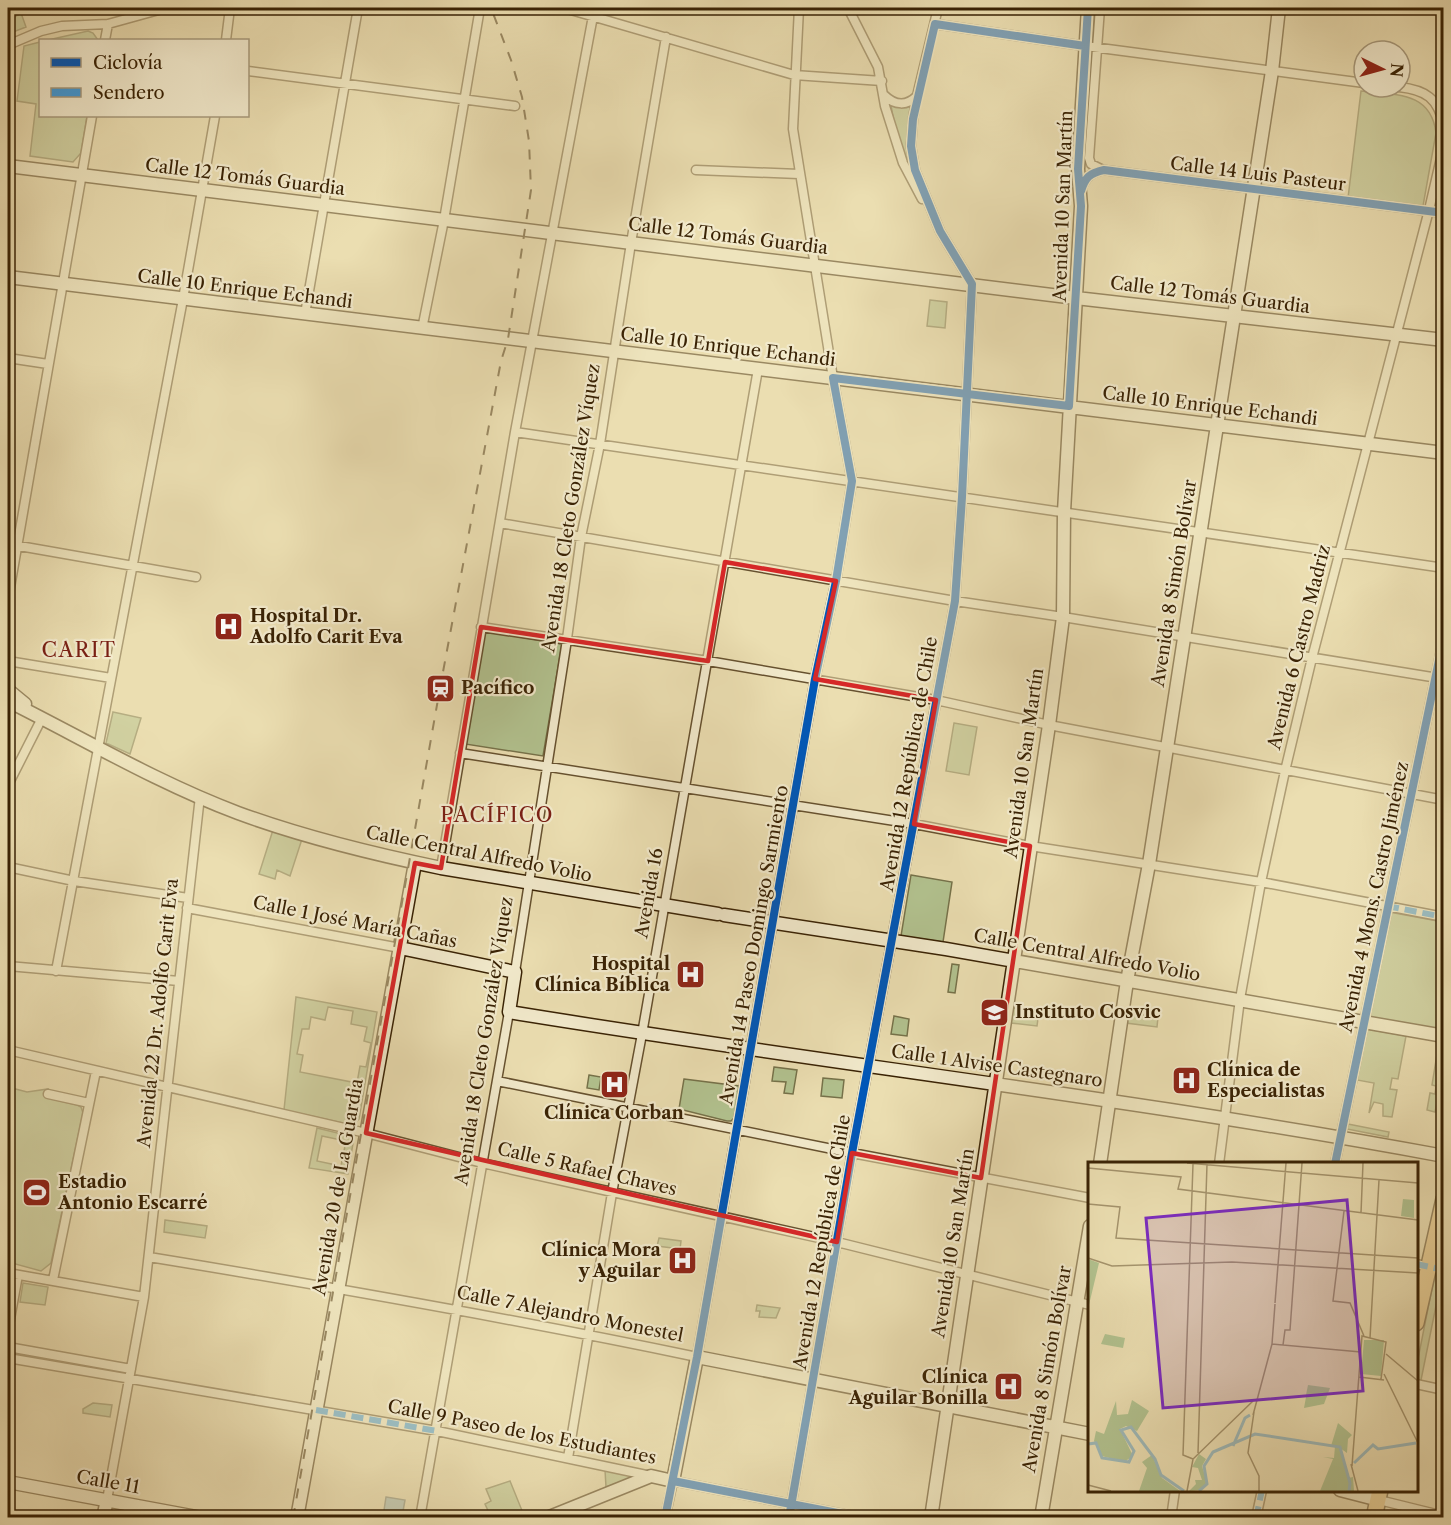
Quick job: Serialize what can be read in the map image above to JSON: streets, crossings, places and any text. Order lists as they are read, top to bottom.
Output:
{
  "streets": {
    "street": [
      "Calle 14 Luis Pasteur",
      "Calle 12 Tomás Guardia",
      "Avenida 10 San Martín",
      "Calle 10 Enrique Echandi",
      "Avenida 18 Cleto González Víquez",
      "Avenida 8 Simón Bolívar",
      "Avenida 6 Castro Madriz",
      "Avenida 12 República de Chile",
      "Calle Central Alfredo Volio",
      "Avenida 16",
      "Avenida 4 Mons. Castro Jiménez",
      "Calle 1 José María Cañas",
      "Avenida 14 Paseo Domingo Sarmiento",
      "Avenida 22 Dr. Adolfo Carit Eva",
      "Calle 1 Alvise Castegnaro",
      "Calle 5 Rafael Chaves",
      "Avenida 20 de La Guardia",
      "Calle 7 Alejandro Monestel",
      "Calle 9 Paseo de los Estudiantes",
      "Calle 11"
    ]
  },
  "crossings": [
    ["Calle 14 Luis Pasteur", "Avenida 10 San Martín"],
    ["Calle 14 Luis Pasteur", "Avenida 8 Simón Bolívar"],
    ["Calle 14 Luis Pasteur", "Avenida 6 Castro Madriz"],
    ["Calle 12 Tomás Guardia", "Avenida 10 San Martín"],
    ["Calle 12 Tomás Guardia", "Avenida 18 Cleto González Víquez"],
    ["Calle 12 Tomás Guardia", "Avenida 8 Simón Bolívar"],
    ["Calle 12 Tomás Guardia", "Avenida 6 Castro Madriz"],
    ["Calle 12 Tomás Guardia", "Avenida 12 República de Chile"],
    ["Calle 12 Tomás Guardia", "Avenida 14 Paseo Domingo Sarmiento"],
    ["Avenida 10 San Martín", "Calle 10 Enrique Echandi"],
    ["Avenida 10 San Martín", "Calle Central Alfredo Volio"],
    ["Avenida 10 San Martín", "Calle 1 Alvise Castegnaro"],
    ["Avenida 10 San Martín", "Calle 5 Rafael Chaves"],
    ["Avenida 10 San Martín", "Calle 7 Alejandro Monestel"],
    ["Calle 10 Enrique Echandi", "Avenida 18 Cleto González Víquez"],
    ["Calle 10 Enrique Echandi", "Avenida 8 Simón Bolívar"],
    ["Calle 10 Enrique Echandi", "Avenida 6 Castro Madriz"],
    ["Calle 10 Enrique Echandi", "Avenida 12 República de Chile"],
    ["Calle 10 Enrique Echandi", "Avenida 16"],
    ["Calle 10 Enrique Echandi", "Avenida 14 Paseo Domingo Sarmiento"],
    ["Avenida 18 Cleto González Víquez", "Calle Central Alfredo Volio"],
    ["Avenida 18 Cleto González Víquez", "Calle 1 José María Cañas"],
    ["Avenida 18 Cleto González Víquez", "Calle 1 Alvise Castegnaro"],
    ["Avenida 18 Cleto González Víquez", "Calle 5 Rafael Chaves"],
    ["Avenida 18 Cleto González Víquez", "Calle 7 Alejandro Monestel"],
    ["Avenida 18 Cleto González Víquez", "Calle 9 Paseo de los Estudiantes"],
    ["Avenida 8 Simón Bolívar", "Calle Central Alfredo Volio"],
    ["Avenida 8 Simón Bolívar", "Calle 1 Alvise Castegnaro"],
    ["Avenida 8 Simón Bolívar", "Calle 5 Rafael Chaves"],
    ["Avenida 8 Simón Bolívar", "Calle 7 Alejandro Monestel"],
    ["Avenida 6 Castro Madriz", "Calle Central Alfredo Volio"],
    ["Avenida 6 Castro Madriz", "Calle 1 Alvise Castegnaro"],
    ["Avenida 12 República de Chile", "Calle Central Alfredo Volio"],
    ["Avenida 12 República de Chile", "Calle 1 Alvise Castegnaro"],
    ["Avenida 12 República de Chile", "Calle 5 Rafael Chaves"],
    ["Avenida 12 República de Chile", "Calle 7 Alejandro Monestel"],
    ["Avenida 12 República de Chile", "Calle 9 Paseo de los Estudiantes"],
    ["Calle Central Alfredo Volio", "Avenida 16"],
    ["Calle Central Alfredo Volio", "Avenida 4 Mons. Castro Jiménez"],
    ["Calle Central Alfredo Volio", "Avenida 14 Paseo Domingo Sarmiento"],
    ["Calle Central Alfredo Volio", "Avenida 22 Dr. Adolfo Carit Eva"],
    ["Calle Central Alfredo Volio", "Avenida 20 de La Guardia"],
    ["Avenida 16", "Calle 1 Alvise Castegnaro"],
    ["Avenida 16", "Calle 5 Rafael Chaves"],
    ["Avenida 16", "Calle 7 Alejandro Monestel"],
    ["Avenida 16", "Calle 9 Paseo de los Estudiantes"],
    ["Avenida 4 Mons. Castro Jiménez", "Calle 1 Alvise Castegnaro"],
    ["Calle 1 José María Cañas", "Avenida 22 Dr. Adolfo Carit Eva"],
    ["Calle 1 José María Cañas", "Avenida 20 de La Guardia"],
    ["Avenida 14 Paseo Domingo Sarmiento", "Calle 1 Alvise Castegnaro"],
    ["Avenida 14 Paseo Domingo Sarmiento", "Calle 5 Rafael Chaves"],
    ["Avenida 14 Paseo Domingo Sarmiento", "Calle 7 Alejandro Monestel"],
    ["Avenida 14 Paseo Domingo Sarmiento", "Calle 9 Paseo de los Estudiantes"],
    ["Avenida 22 Dr. Adolfo Carit Eva", "Calle 5 Rafael Chaves"],
    ["Avenida 22 Dr. Adolfo Carit Eva", "Calle 7 Alejandro Monestel"],
    ["Avenida 22 Dr. Adolfo Carit Eva", "Calle 9 Paseo de los Estudiantes"],
    ["Avenida 22 Dr. Adolfo Carit Eva", "Calle 11"],
    ["Calle 5 Rafael Chaves", "Avenida 20 de La Guardia"],
    ["Avenida 20 de La Guardia", "Calle 7 Alejandro Monestel"],
    ["Avenida 20 de La Guardia", "Calle 9 Paseo de los Estudiantes"]
  ],
  "districts": ["CARIT", "PACÍFICO"],
  "places": {
    "hospital": [
      "Hospital Dr. Adolfo Carit Eva",
      "Hospital Clínica Bíblica",
      "Clínica de Especialistas",
      "Clínica Corban",
      "Clínica Mora y Aguilar",
      "Clínica Aguilar Bonilla"
    ],
    "station": ["Pacífico"],
    "school or university": ["Instituto Cosvic"],
    "sports": ["Estadio Antonio Escarré"]
  },
  "legend": ["Ciclovía", "Sendero"],
  "north": "right"
}
